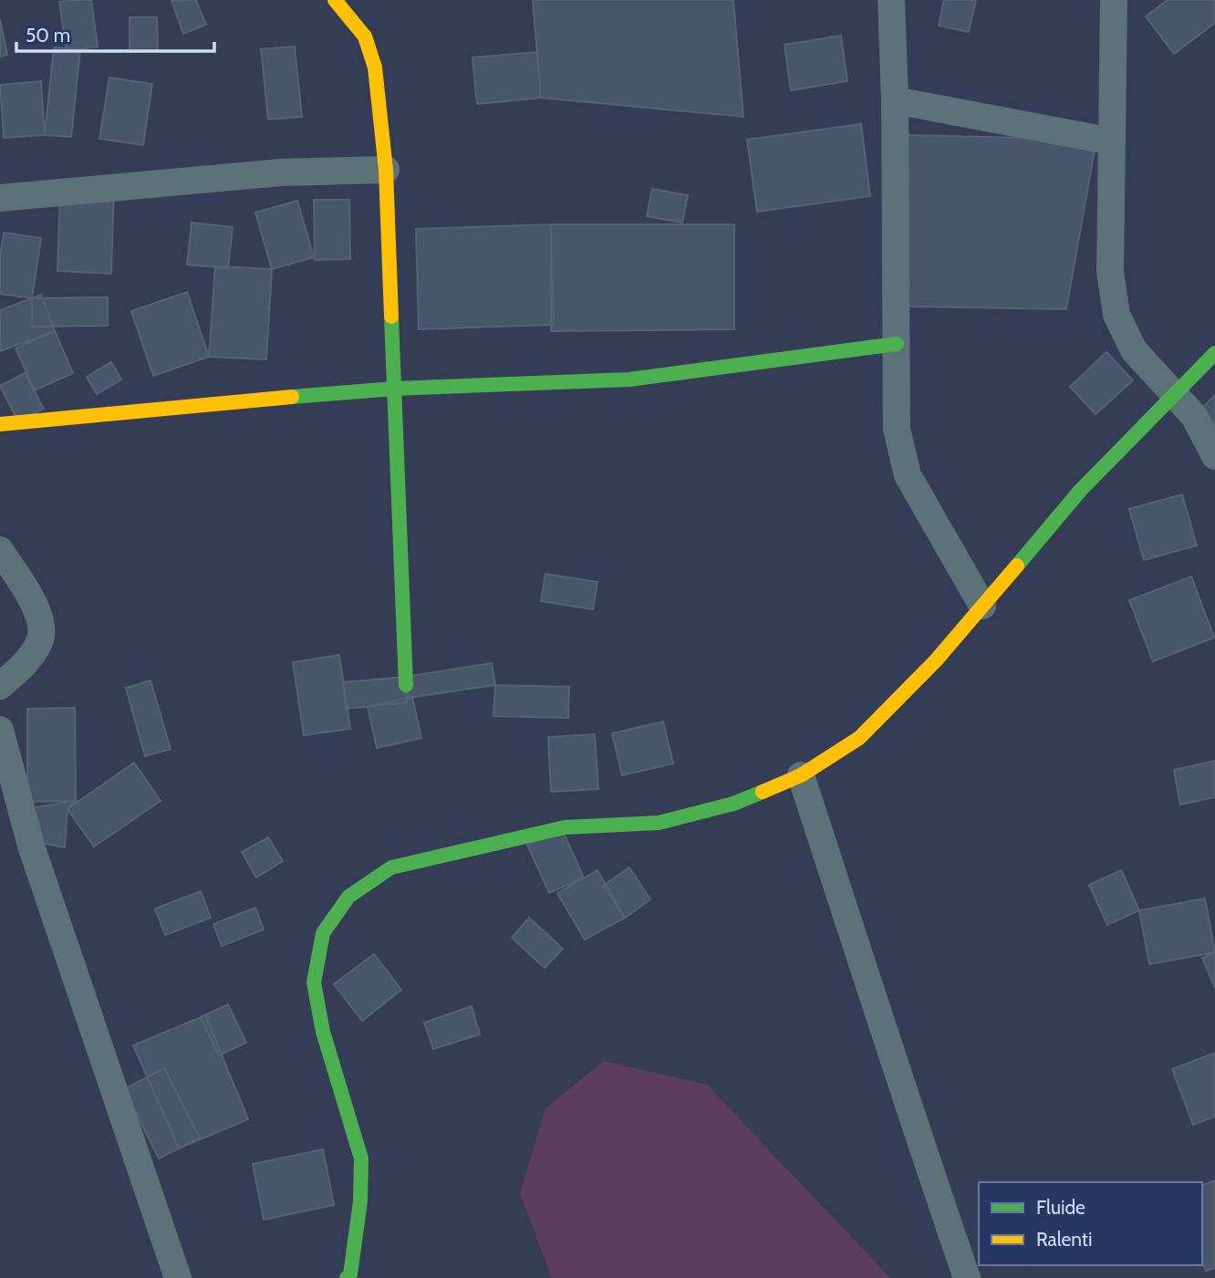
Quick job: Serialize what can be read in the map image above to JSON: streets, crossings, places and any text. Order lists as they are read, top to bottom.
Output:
{
  "legend": ["Fluide", "Ralenti"],
  "scale_bar": "50 m"
}
